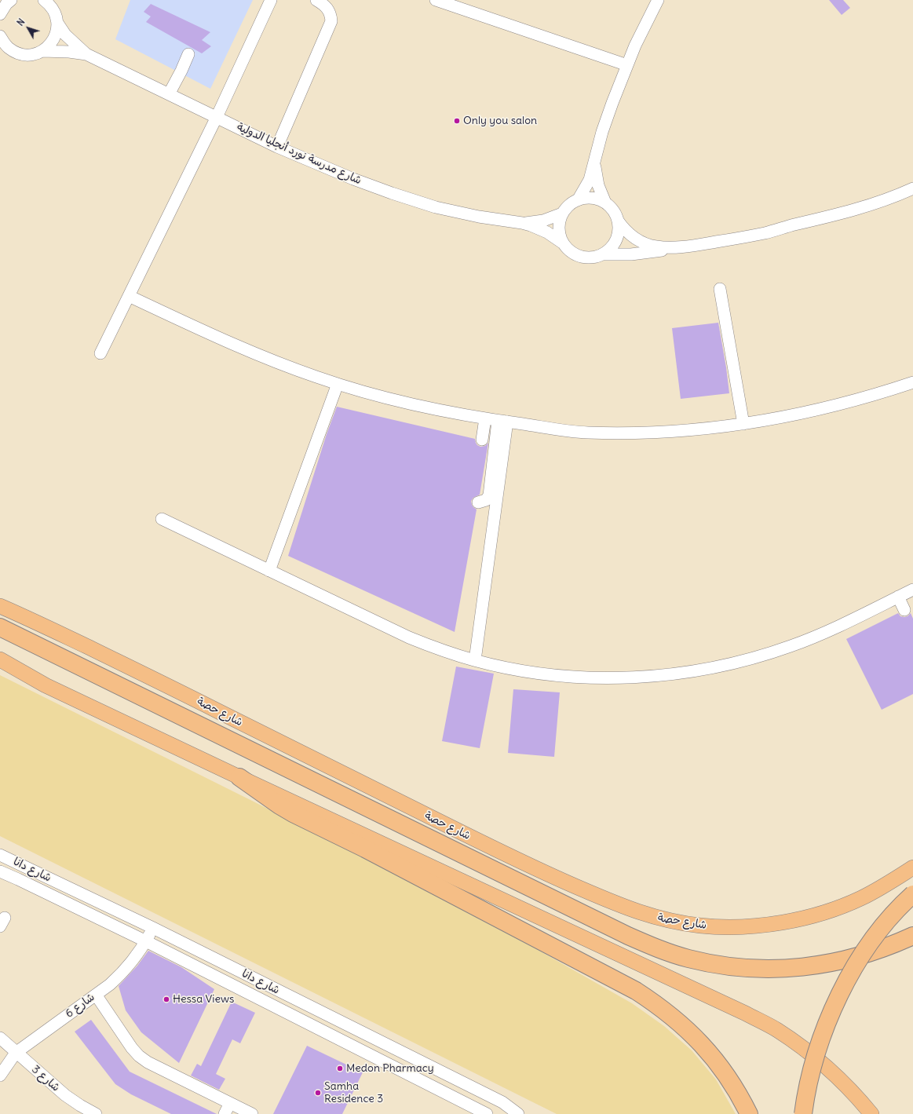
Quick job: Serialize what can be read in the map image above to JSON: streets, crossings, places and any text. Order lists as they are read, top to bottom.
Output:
{
  "streets": {
    "main road": ["شارع حصة"],
    "street": [
      "شارع مدرسة نورد أنجليا الدولية",
      "شارع دانا",
      "شارع 6",
      "شارع 3"
    ]
  },
  "crossings": [
    ["شارع دانا", "شارع 6"],
    ["شارع 6", "شارع 3"]
  ],
  "places": [
    "Only you salon",
    "Hessa Views",
    "Medon Pharmacy",
    "Samha Residence 3"
  ],
  "north": "top left"
}
